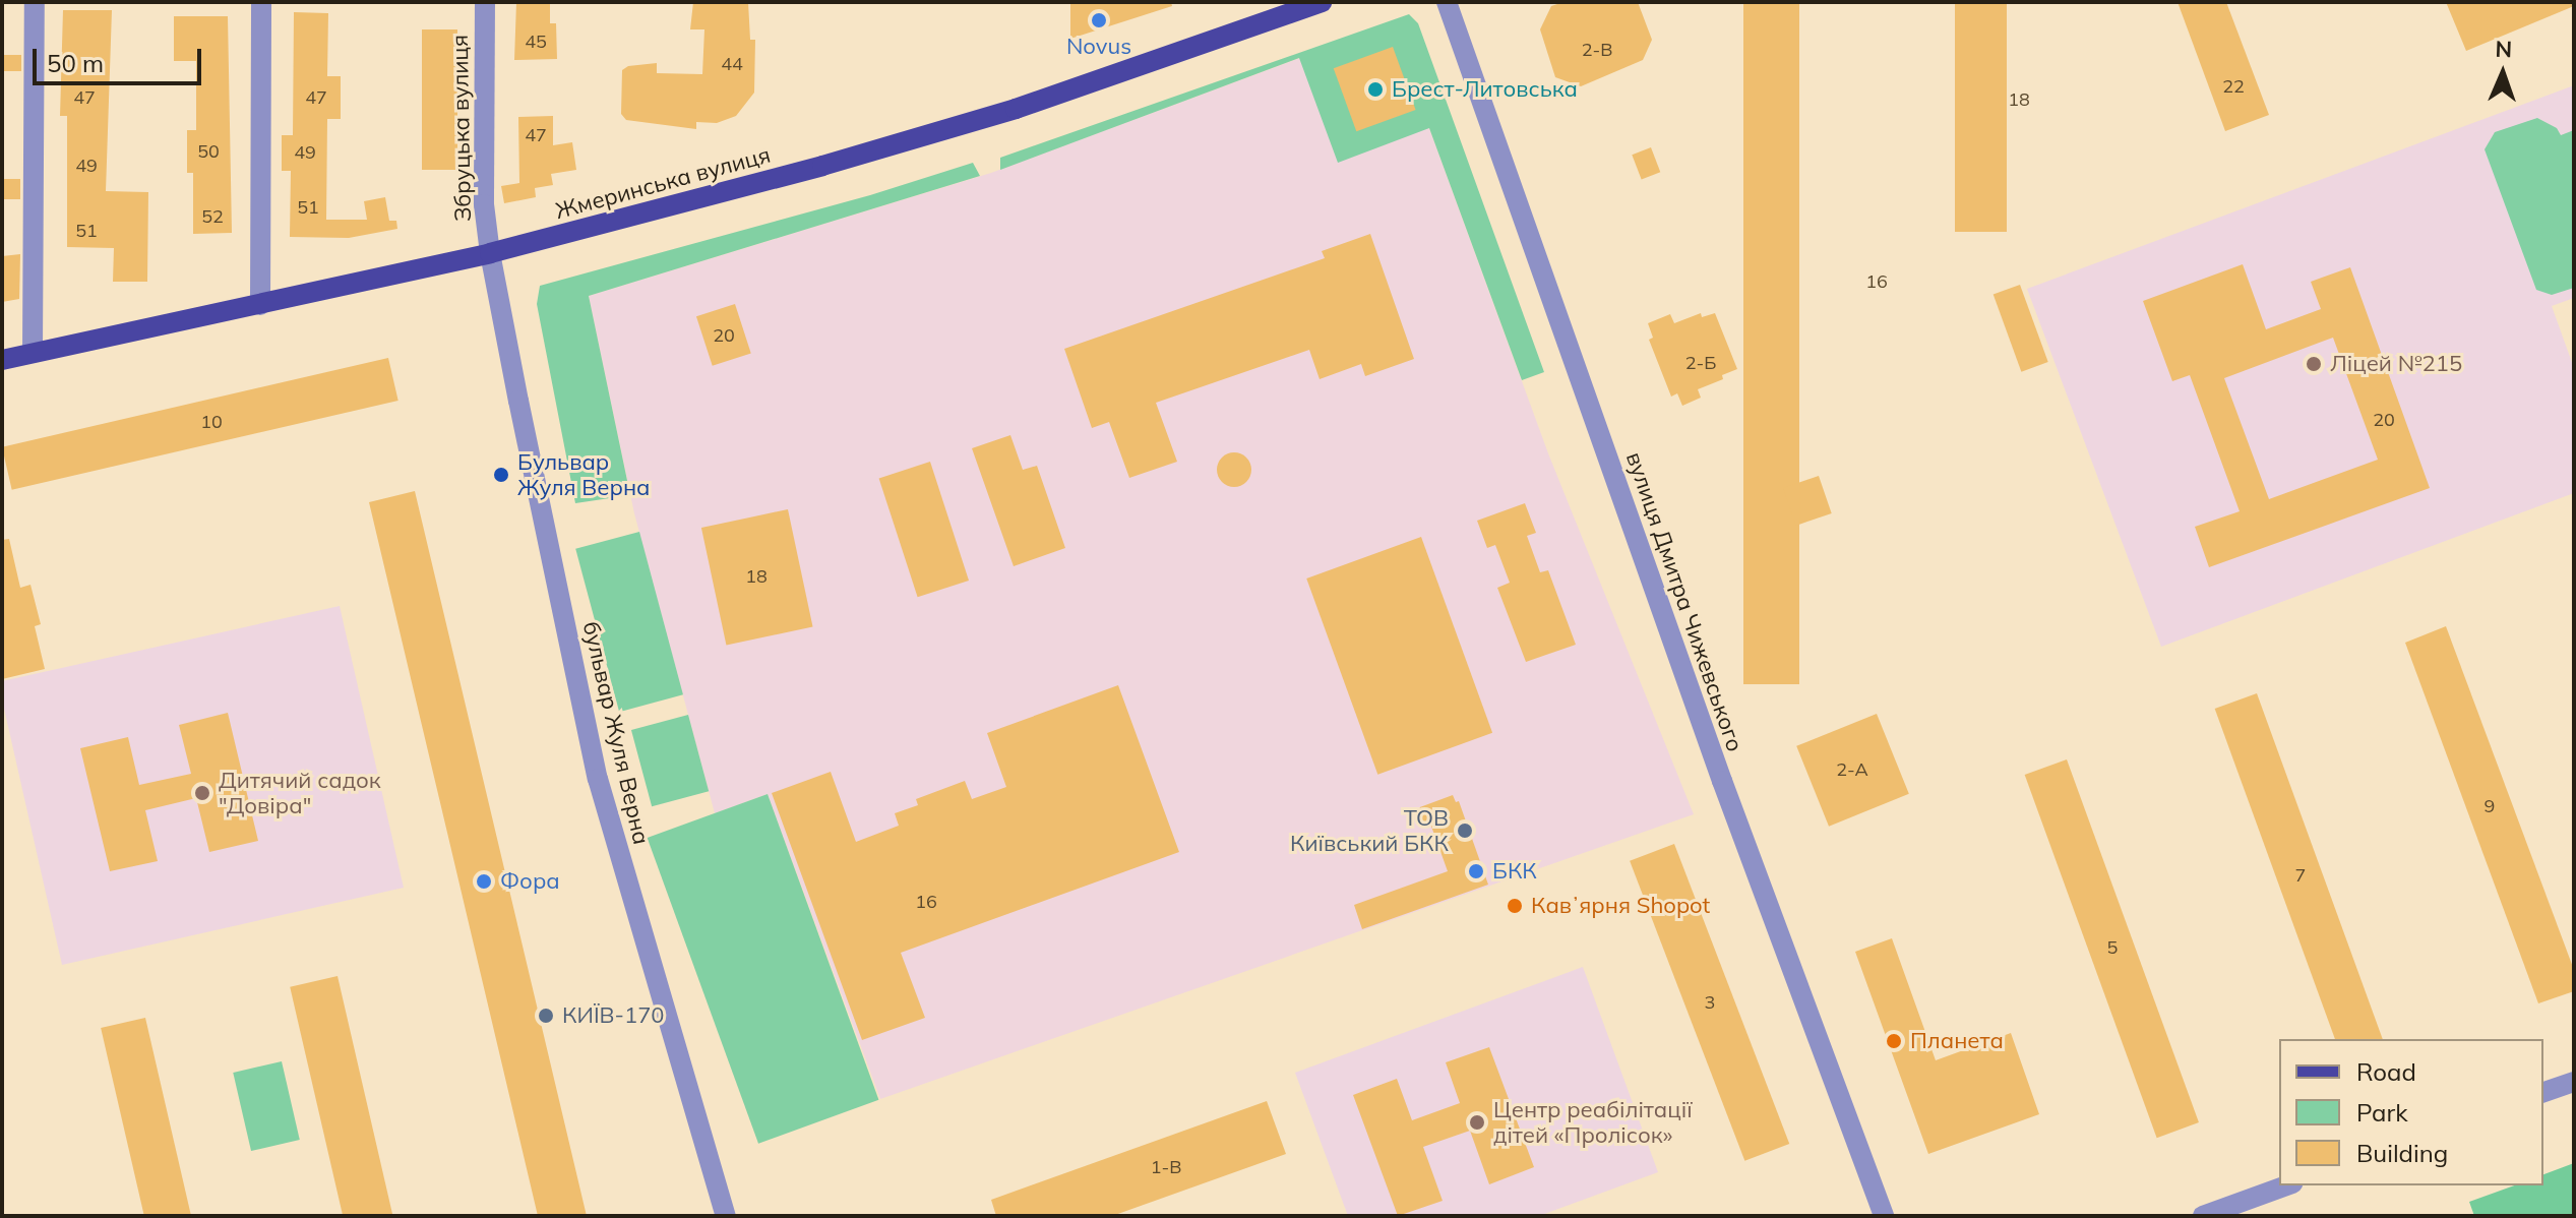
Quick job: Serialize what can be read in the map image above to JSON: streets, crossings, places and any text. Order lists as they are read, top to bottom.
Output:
{
  "streets": {
    "main road": ["Жмеринська вулиця"],
    "street": ["Збруцька вулиця", "вулиця Дмитра Чижевського", "бульвар Жуля Верна"]
  },
  "crossings": [
    ["Збруцька вулиця", "Жмеринська вулиця"],
    ["Збруцька вулиця", "бульвар Жуля Верна"],
    ["Жмеринська вулиця", "бульвар Жуля Верна"]
  ],
  "places": [
    "Novus",
    "Брест-Литовська",
    "Ліцей №215",
    "Бульвар Жуля Верна",
    "Дитячий садок \"Довіра\"",
    "ТОВ Київський БКК",
    "БКК",
    "Фора",
    "Кавʼярня Shopot",
    "КИЇВ-170",
    "Планета",
    "Центр реабілітації дітей «Пролісок»"
  ],
  "house_numbers": [
    "45",
    "2-В",
    "44",
    "22",
    "47",
    "47",
    "18",
    "47",
    "50",
    "49",
    "49",
    "51",
    "52",
    "51",
    "16",
    "20",
    "2-Б",
    "20",
    "10",
    "18",
    "2-А",
    "9",
    "7",
    "16",
    "5",
    "3",
    "1-В"
  ],
  "legend": ["Road", "Park", "Building"],
  "scale_bar": "50 m",
  "north": "top"
}
